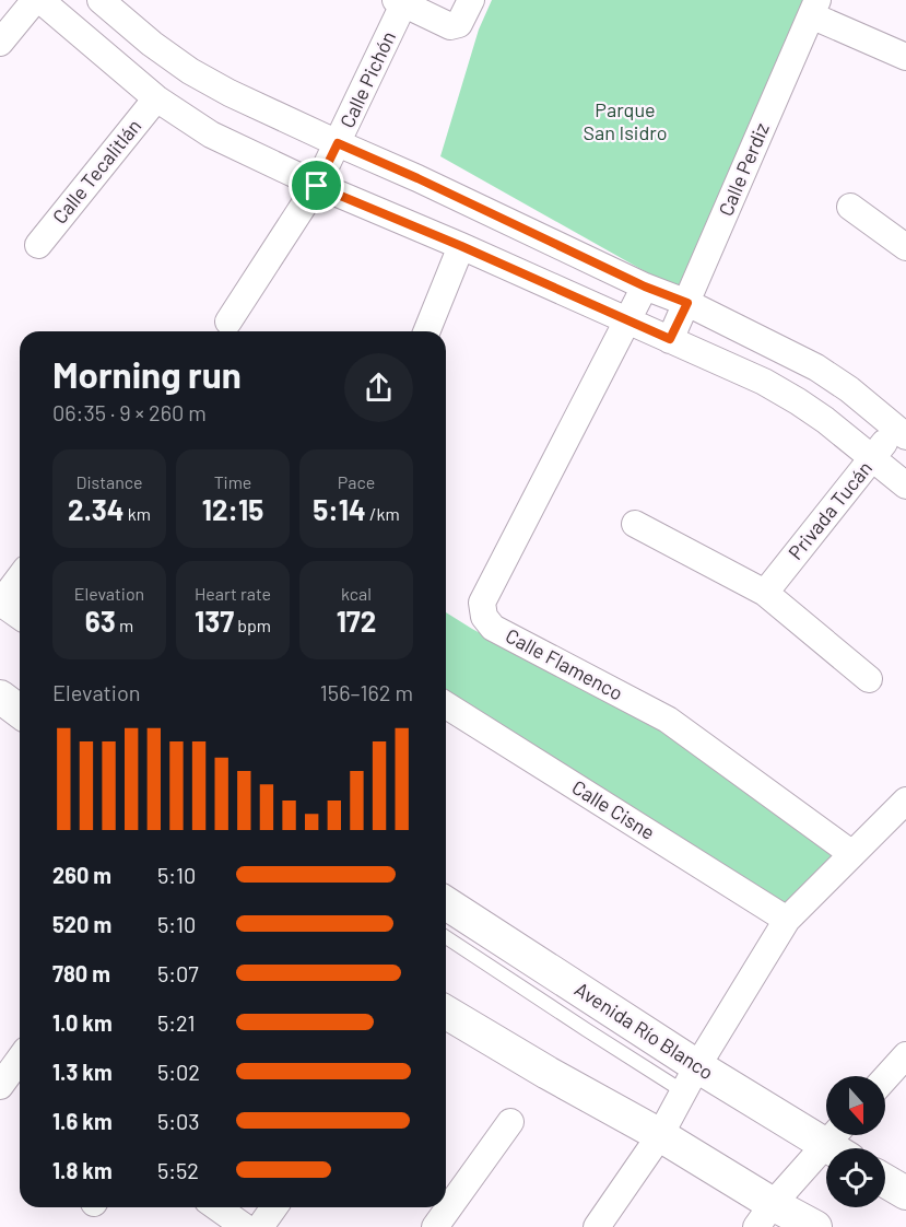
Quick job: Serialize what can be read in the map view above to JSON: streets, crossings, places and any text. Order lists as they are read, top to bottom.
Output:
{
  "streets": {
    "street": [
      "Calle Pichón",
      "Calle Perdiz",
      "Calle Tecalitlán",
      "Privada Tucán",
      "Calle Flamenco",
      "Calle Cisne",
      "Avenida Río Blanco"
    ]
  },
  "parks": ["Parque San Isidro"],
  "north": "bottom",
  "page": {
    "heading": ["Morning run", "06:35 · 9 × 260 m"],
    "stats": [
      ["Distance", "2.34 km"],
      ["Time", "12:15"],
      ["Pace", "5:14 /km"],
      ["Elevation", "63 m"],
      ["Heart rate", "137 bpm"],
      ["kcal", "172"]
    ],
    "chart": ["Elevation", "156–162 m"],
    "list": [
      {
        "name": "260 m",
        "note": "5:10"
      },
      {
        "name": "520 m",
        "note": "5:10"
      },
      {
        "name": "780 m",
        "note": "5:07"
      },
      {
        "name": "1.0 km",
        "note": "5:21"
      },
      {
        "name": "1.3 km",
        "note": "5:02"
      },
      {
        "name": "1.6 km",
        "note": "5:03"
      },
      {
        "name": "1.8 km",
        "note": "5:52"
      }
    ]
  }
}
